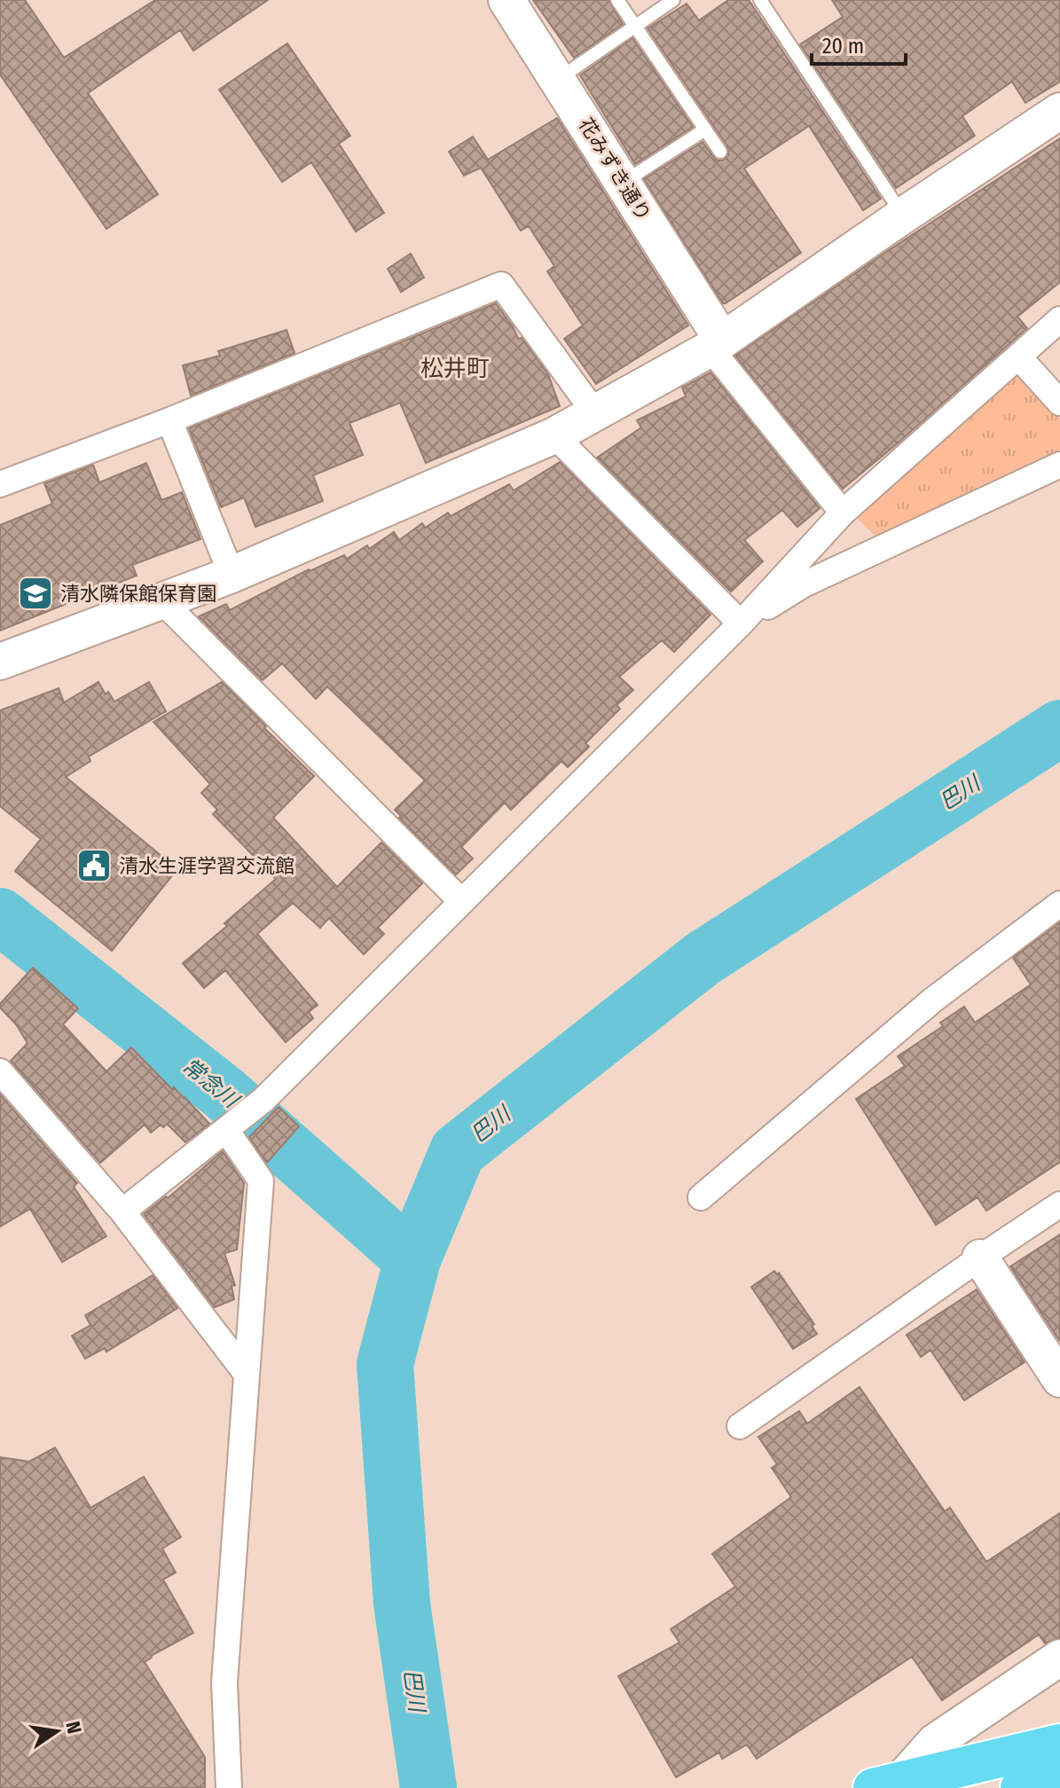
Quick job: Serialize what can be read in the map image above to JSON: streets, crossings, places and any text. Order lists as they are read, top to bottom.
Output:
{
  "streets": {
    "street": ["花みずき通り"]
  },
  "districts": ["松井町"],
  "water": ["巴川", "常念川"],
  "places": {
    "school or university": ["清水隣保館保育園"],
    "public building": ["清水生涯学習交流館"]
  },
  "scale_bar": "20 m",
  "north": "right"
}
